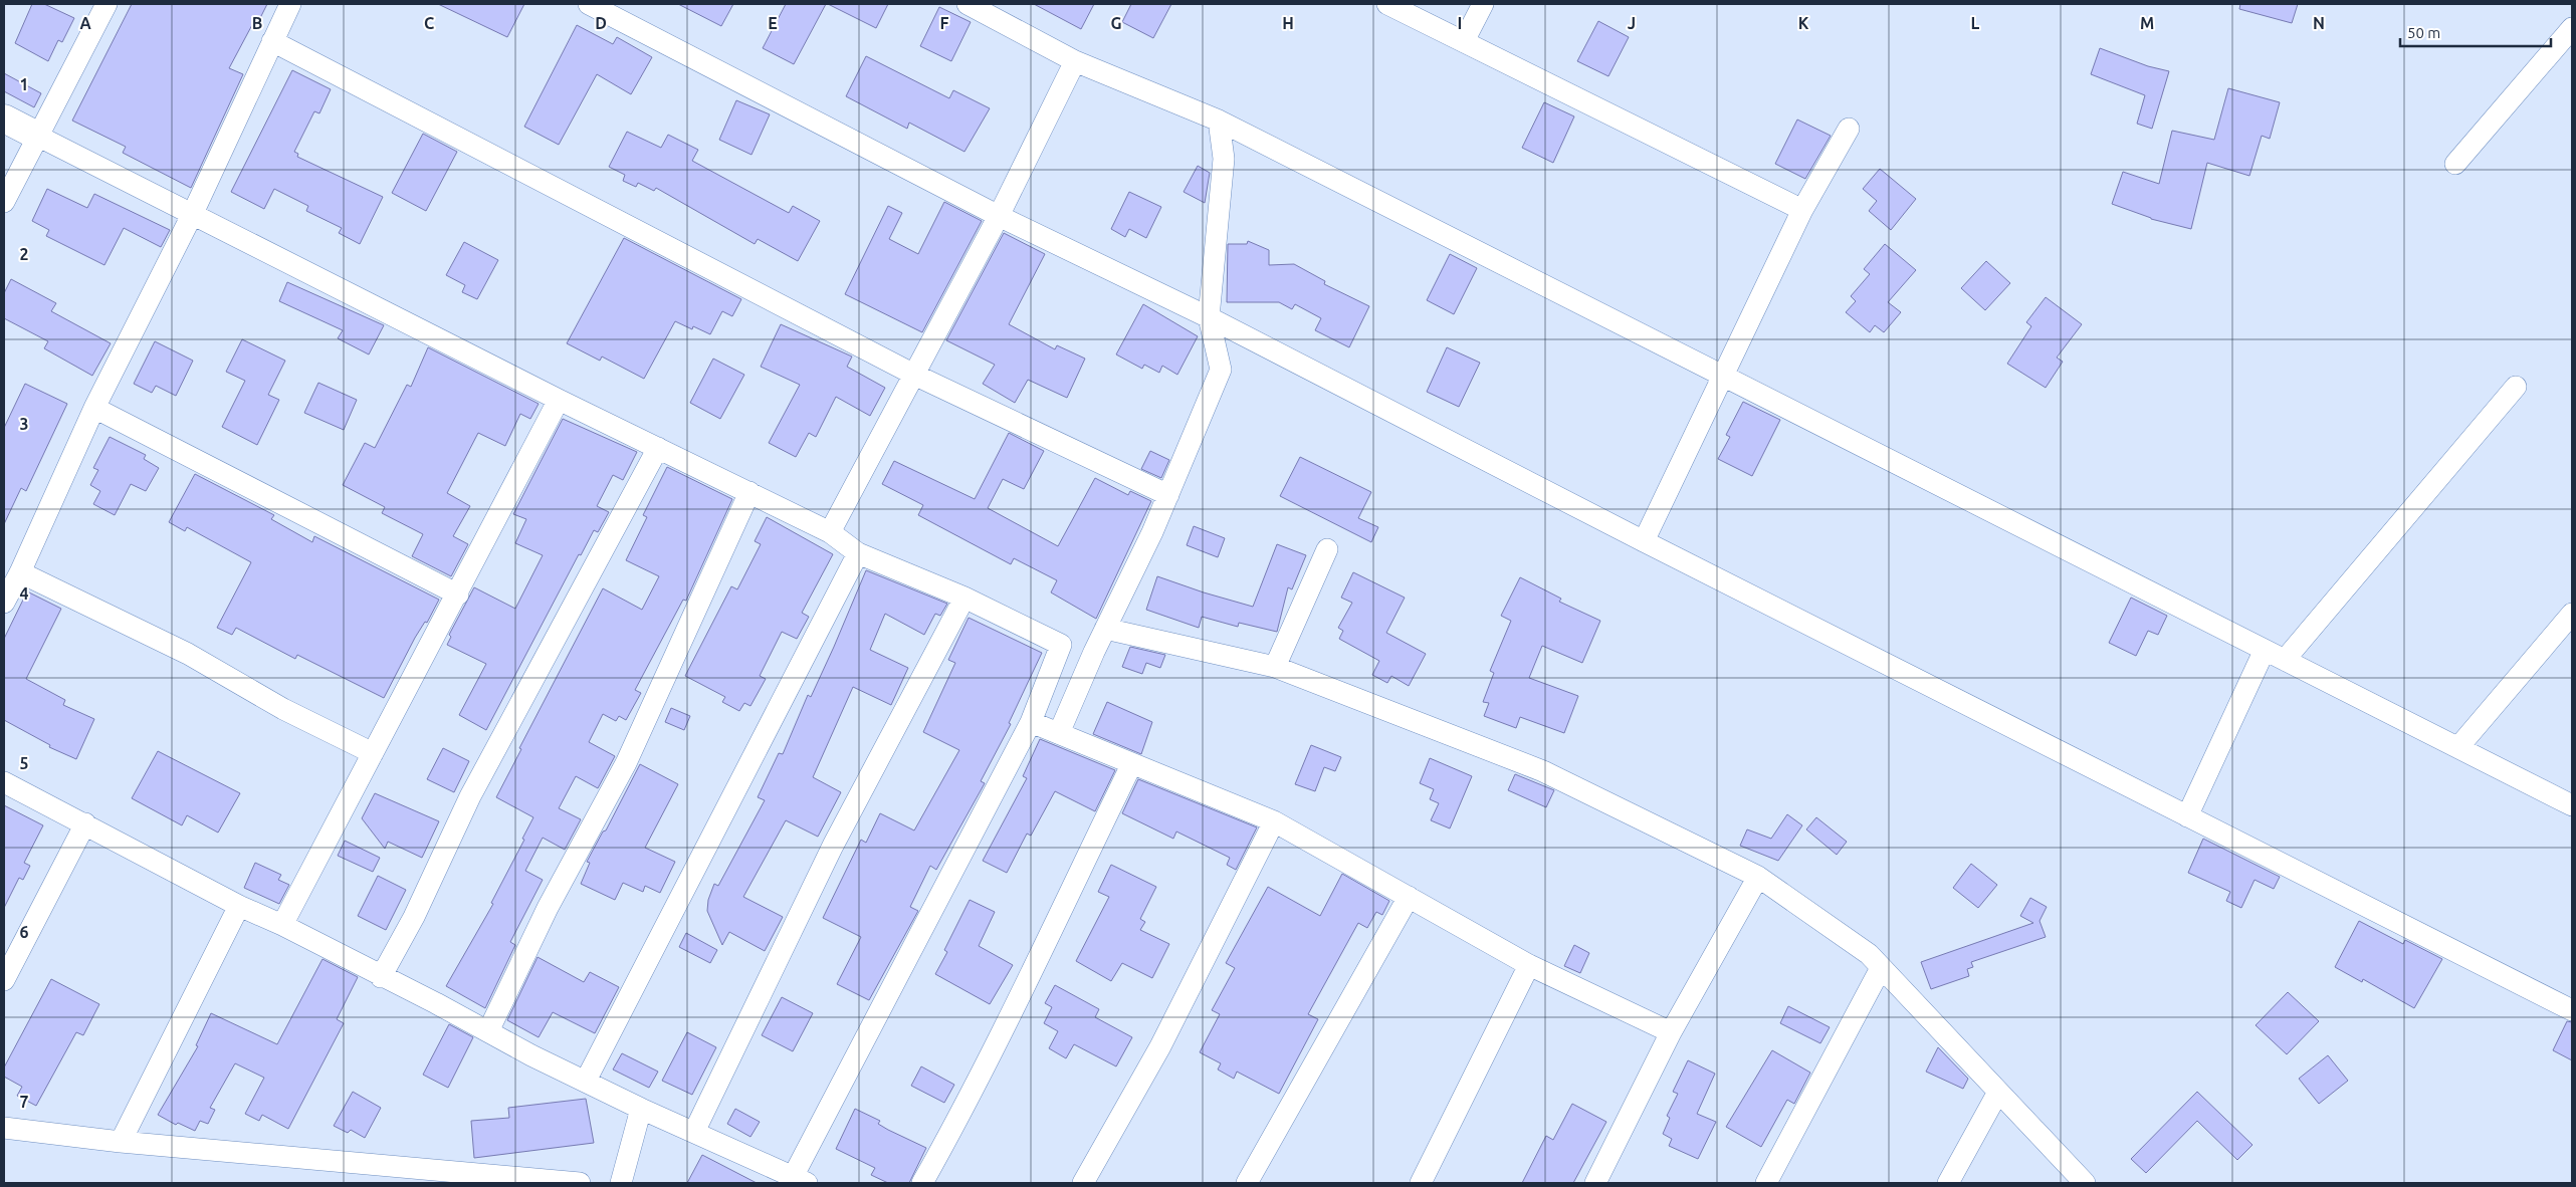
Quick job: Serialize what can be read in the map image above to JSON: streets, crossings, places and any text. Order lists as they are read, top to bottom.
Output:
{
  "scale_bar": "50 m",
  "grid": {
    "columns": [
      "A",
      "B",
      "C",
      "D",
      "E",
      "F",
      "G",
      "H",
      "I",
      "J",
      "K",
      "L",
      "M",
      "N"
    ],
    "rows": [
      "1",
      "2",
      "3",
      "4",
      "5",
      "6",
      "7"
    ]
  }
}
